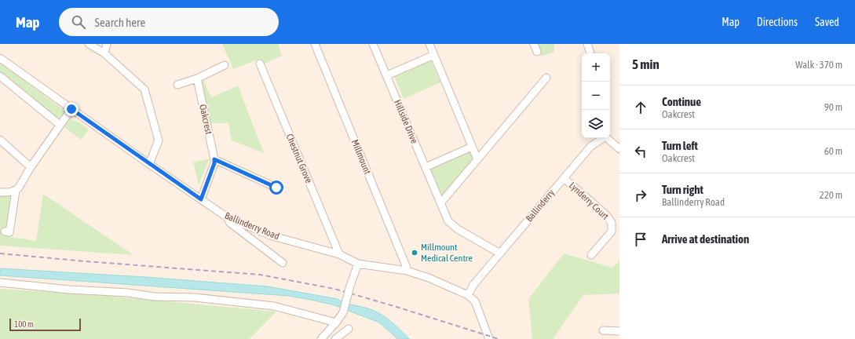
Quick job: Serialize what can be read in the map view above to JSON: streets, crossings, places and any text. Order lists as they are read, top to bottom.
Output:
{
  "streets": {
    "street": [
      "Oakcrest",
      "Hillside Drive",
      "Millmount",
      "Chestnut Grove",
      "Lynderry Court",
      "Ballinderry",
      "Ballinderry Road"
    ]
  },
  "crossings": [
    ["Oakcrest", "Ballinderry Road"],
    ["Hillside Drive", "Ballinderry"],
    ["Millmount", "Ballinderry Road"],
    ["Chestnut Grove", "Ballinderry Road"],
    ["Lynderry Court", "Ballinderry"],
    ["Ballinderry", "Ballinderry Road"]
  ],
  "places": ["Millmount Medical Centre"],
  "scale_bar": "100 m",
  "page": {
    "header": "Map",
    "search": "Search here",
    "nav": ["Map", "Directions", "Saved"],
    "heading": ["5 min", "Walk · 370 m"],
    "map_buttons": ["+", "−"],
    "list": [
      ["Continue", "Oakcrest", "90 m"],
      ["Turn left", "Oakcrest", "60 m"],
      ["Turn right", "Ballinderry Road", "220 m"],
      "Arrive at destination"
    ],
    "scale": "100 m"
  }
}
